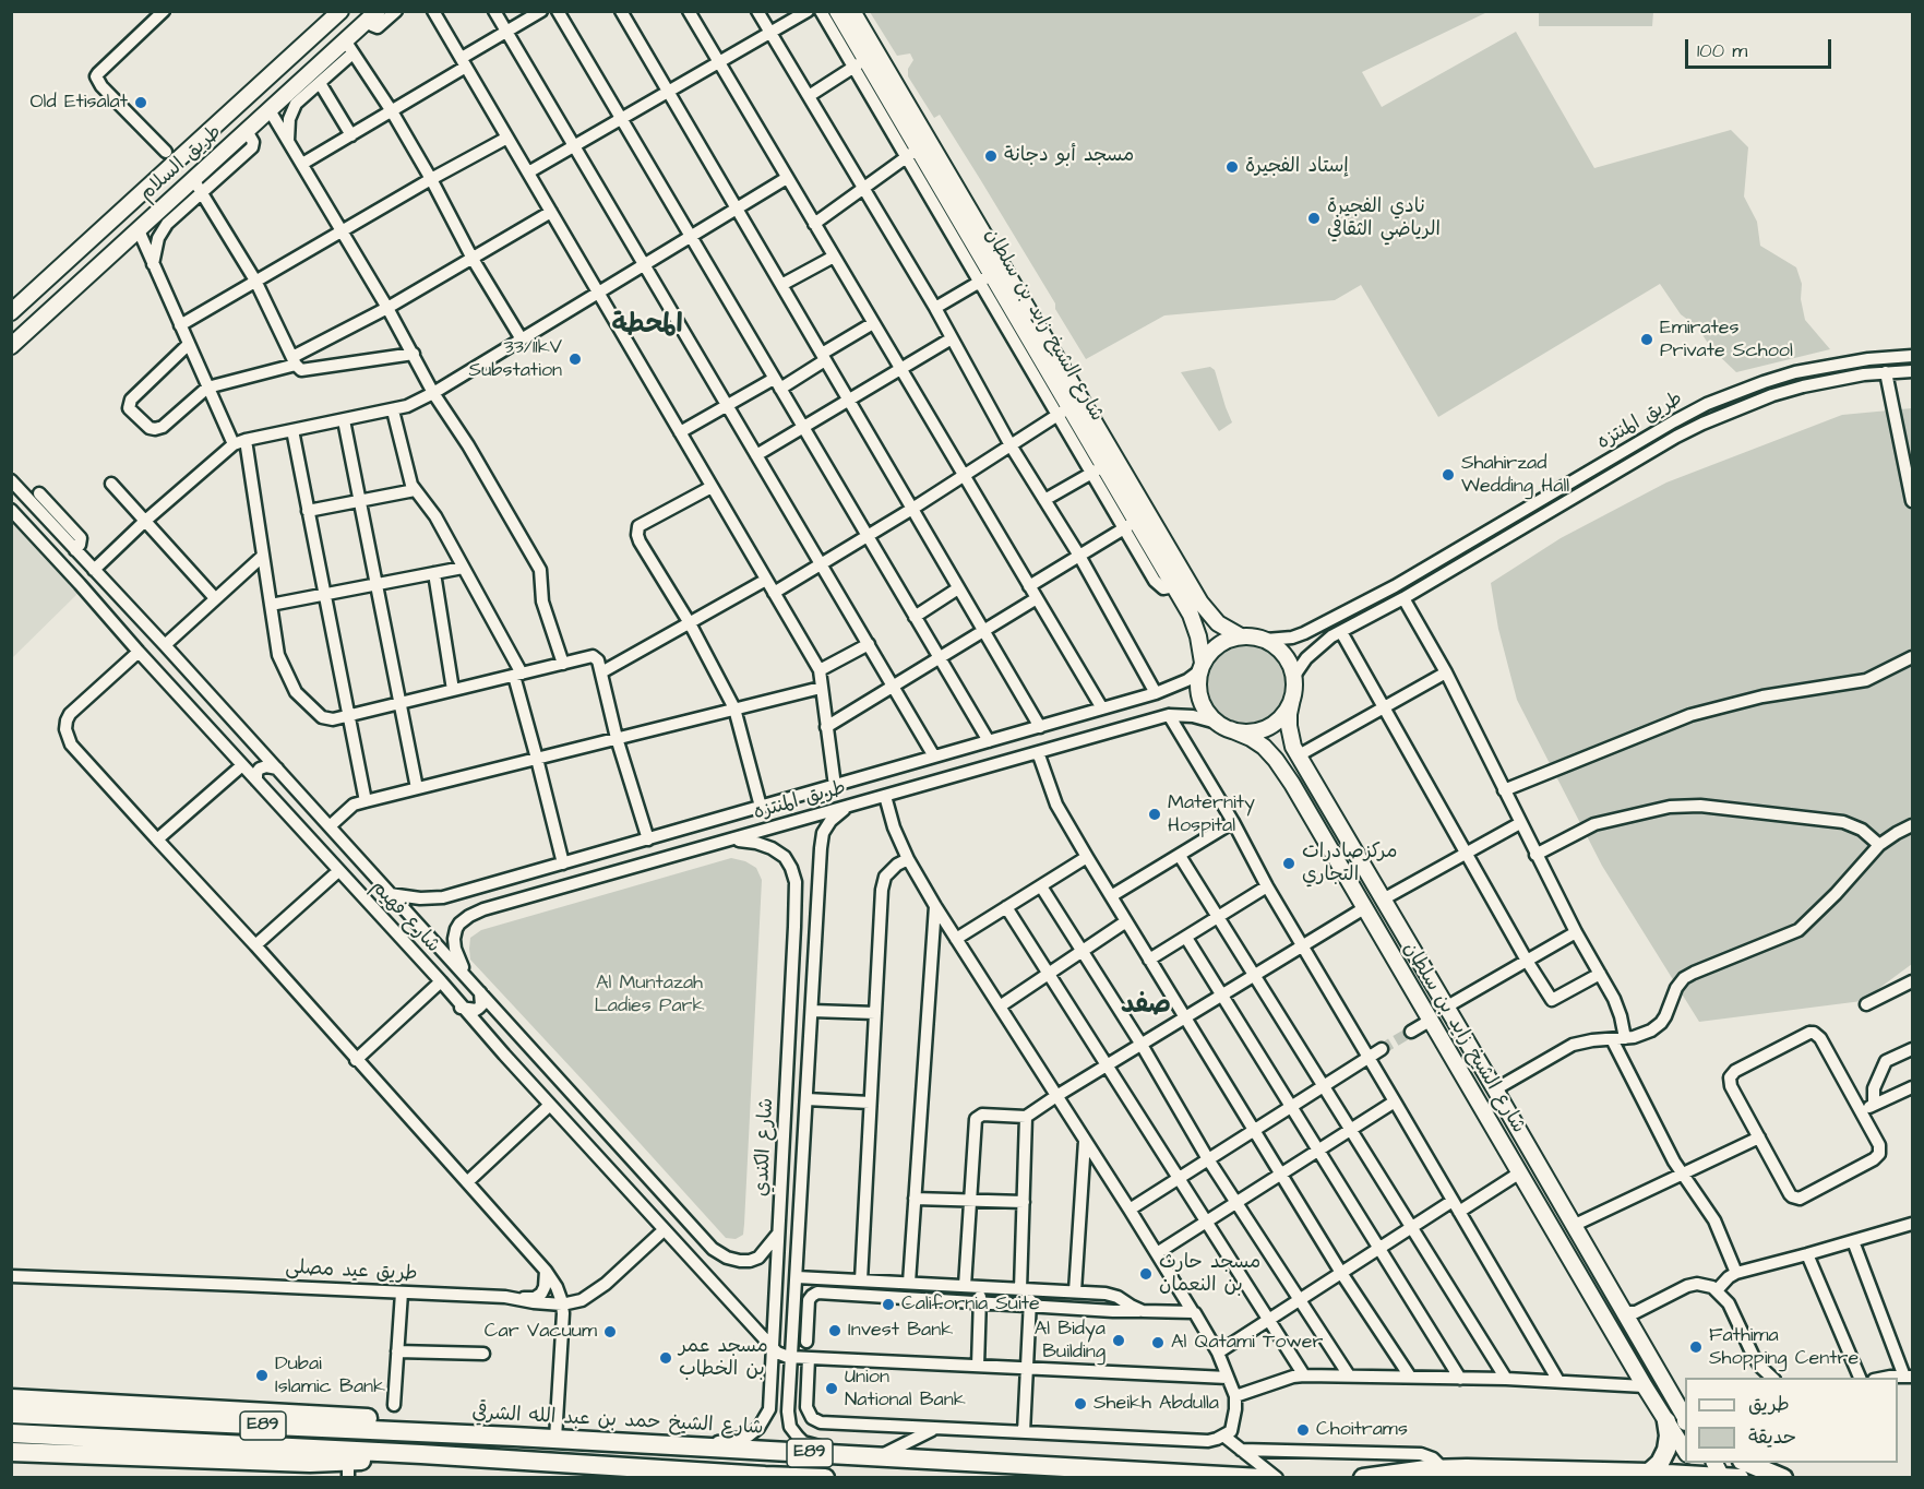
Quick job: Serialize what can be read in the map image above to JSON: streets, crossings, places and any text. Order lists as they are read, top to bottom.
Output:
{
  "streets": {
    "highway": ["شارع الشيخ حمد بن عبد الله الشرقي", "E89"],
    "main road": ["طريق السلام", "شارع الشيخ زايد بن سلطان"],
    "street": [
      "طريق المنتزه",
      "شارع فهيم",
      "شارع الكندي",
      "طريق عيد مصلى"
    ]
  },
  "crossings": [
    ["شارع الشيخ زايد بن سلطان", "طريق المنتزه"],
    ["طريق المنتزه", "شارع فهيم"],
    ["طريق المنتزه", "شارع الكندي"],
    ["شارع فهيم", "شارع الكندي"],
    ["شارع فهيم", "طريق عيد مصلى"],
    ["شارع الكندي", "شارع الشيخ حمد بن عبد الله الشرقي"]
  ],
  "districts": ["المحطة", "صفد"],
  "parks": ["Al Muntazah Ladies Park"],
  "places": [
    "Old Etisalat",
    "مسجد أبو دجانة",
    "إستاد الفجيرة",
    "نادي الفجيرة الرياضي الثقافي",
    "Emirates Private School",
    "33/11kV Substation",
    "Shahirzad Wedding Hall",
    "Maternity Hospital",
    "مركزصادرات التجاري",
    "مسجد حارث بن النعمان",
    "California Suite",
    "Invest Bank",
    "Car Vacuum",
    "Al Bidya Building",
    "Al Qatami Tower",
    "Fathima Shopping Centre",
    "مسجد عمر بن الخطاب",
    "Dubai Islamic Bank",
    "Union National Bank",
    "Sheikh Abdulla",
    "Choitrams"
  ],
  "legend": ["طريق", "حديقة"],
  "scale_bar": "100 m"
}
